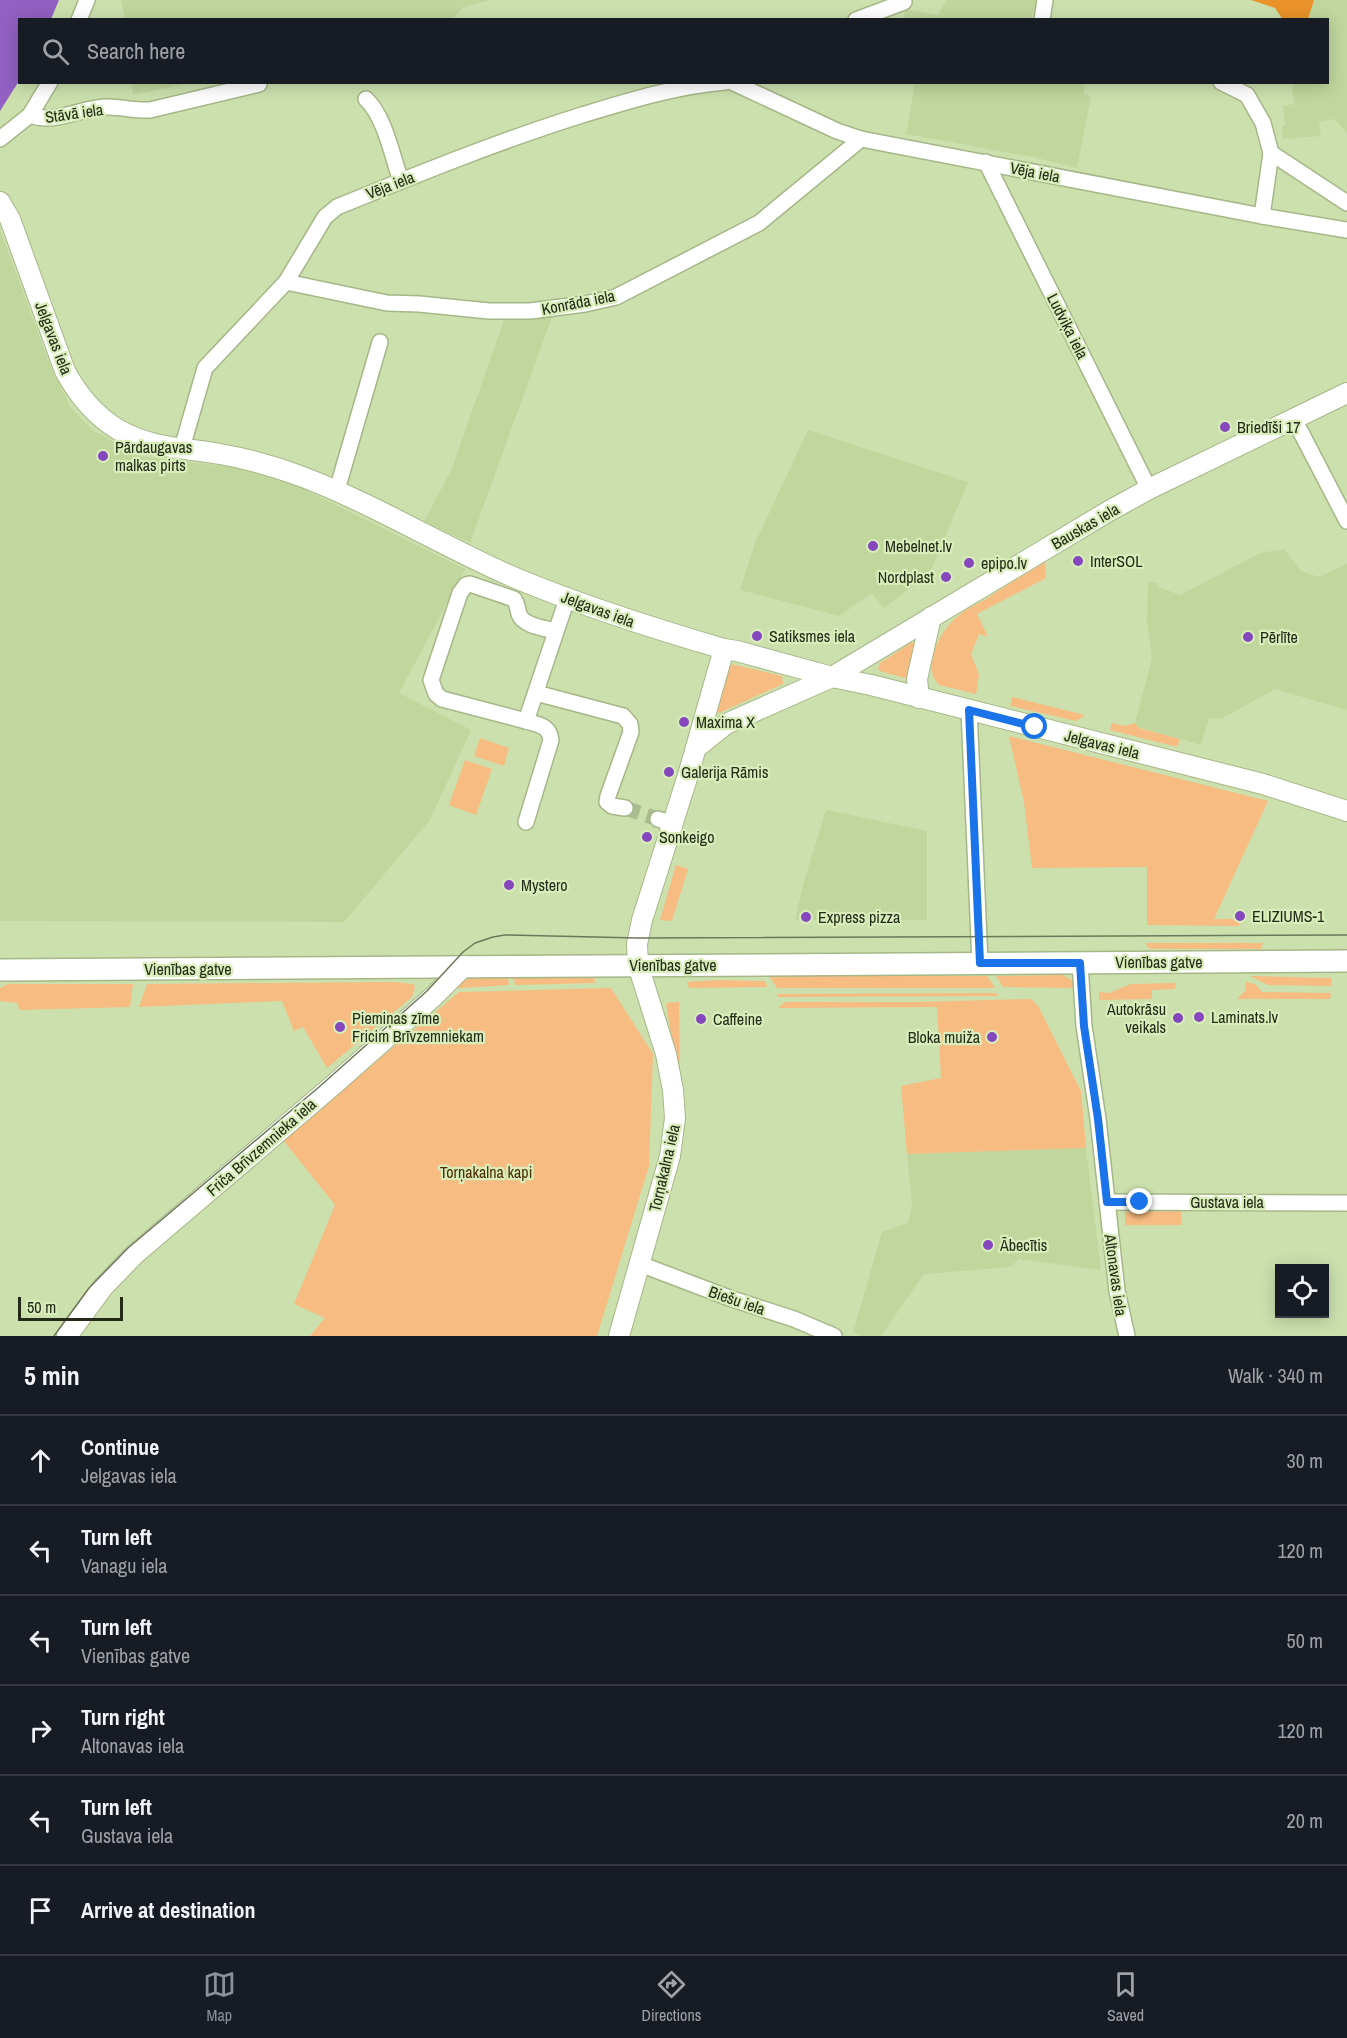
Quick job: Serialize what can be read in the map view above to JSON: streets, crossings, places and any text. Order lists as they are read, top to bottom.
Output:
{
  "streets": {
    "main road": ["Vienības gatve"],
    "street": [
      "Stāvā iela",
      "Vēja iela",
      "Konrāda iela",
      "Ludviķa iela",
      "Jelgavas iela",
      "Bauskas iela",
      "Friča Brīvzemnieka iela",
      "Torņakalna iela",
      "Gustava iela",
      "Altonavas iela",
      "Biešu iela"
    ]
  },
  "crossings": [
    ["Vēja iela", "Konrāda iela"],
    ["Vēja iela", "Ludviķa iela"],
    ["Vēja iela", "Jelgavas iela"],
    ["Ludviķa iela", "Bauskas iela"],
    ["Jelgavas iela", "Bauskas iela"],
    ["Vienības gatve", "Friča Brīvzemnieka iela"],
    ["Vienības gatve", "Torņakalna iela"],
    ["Vienības gatve", "Altonavas iela"],
    ["Torņakalna iela", "Biešu iela"],
    ["Gustava iela", "Altonavas iela"]
  ],
  "parks": ["Torņakalna kapi"],
  "places": [
    "Briedīši 17",
    "Pārdaugavas malkas pirts",
    "Mebelnet.lv",
    "InterSOL",
    "epipo.lv",
    "Nordplast",
    "Satiksmes iela",
    "Pērlīte",
    "Maxima X",
    "Galerija Rāmis",
    "Sonkeigo",
    "Mystero",
    "ELIZIUMS-1",
    "Express pizza",
    "Laminats.lv",
    "Autokrāsu veikals",
    "Caffeine",
    "Piemiņas zīme Fricim Brīvzemniekam",
    "Bloka muiža",
    "Ābecītis"
  ],
  "scale_bar": "50 m",
  "page": {
    "search": "Search here",
    "scale": "50 m",
    "heading": ["5 min", "Walk · 340 m"],
    "list": [
      ["Continue", "Jelgavas iela", "30 m"],
      ["Turn left", "Vanagu iela", "120 m"],
      ["Turn left", "Vienības gatve", "50 m"],
      ["Turn right", "Altonavas iela", "120 m"],
      ["Turn left", "Gustava iela", "20 m"],
      "Arrive at destination"
    ],
    "nav": ["Map", "Directions", "Saved"]
  }
}
